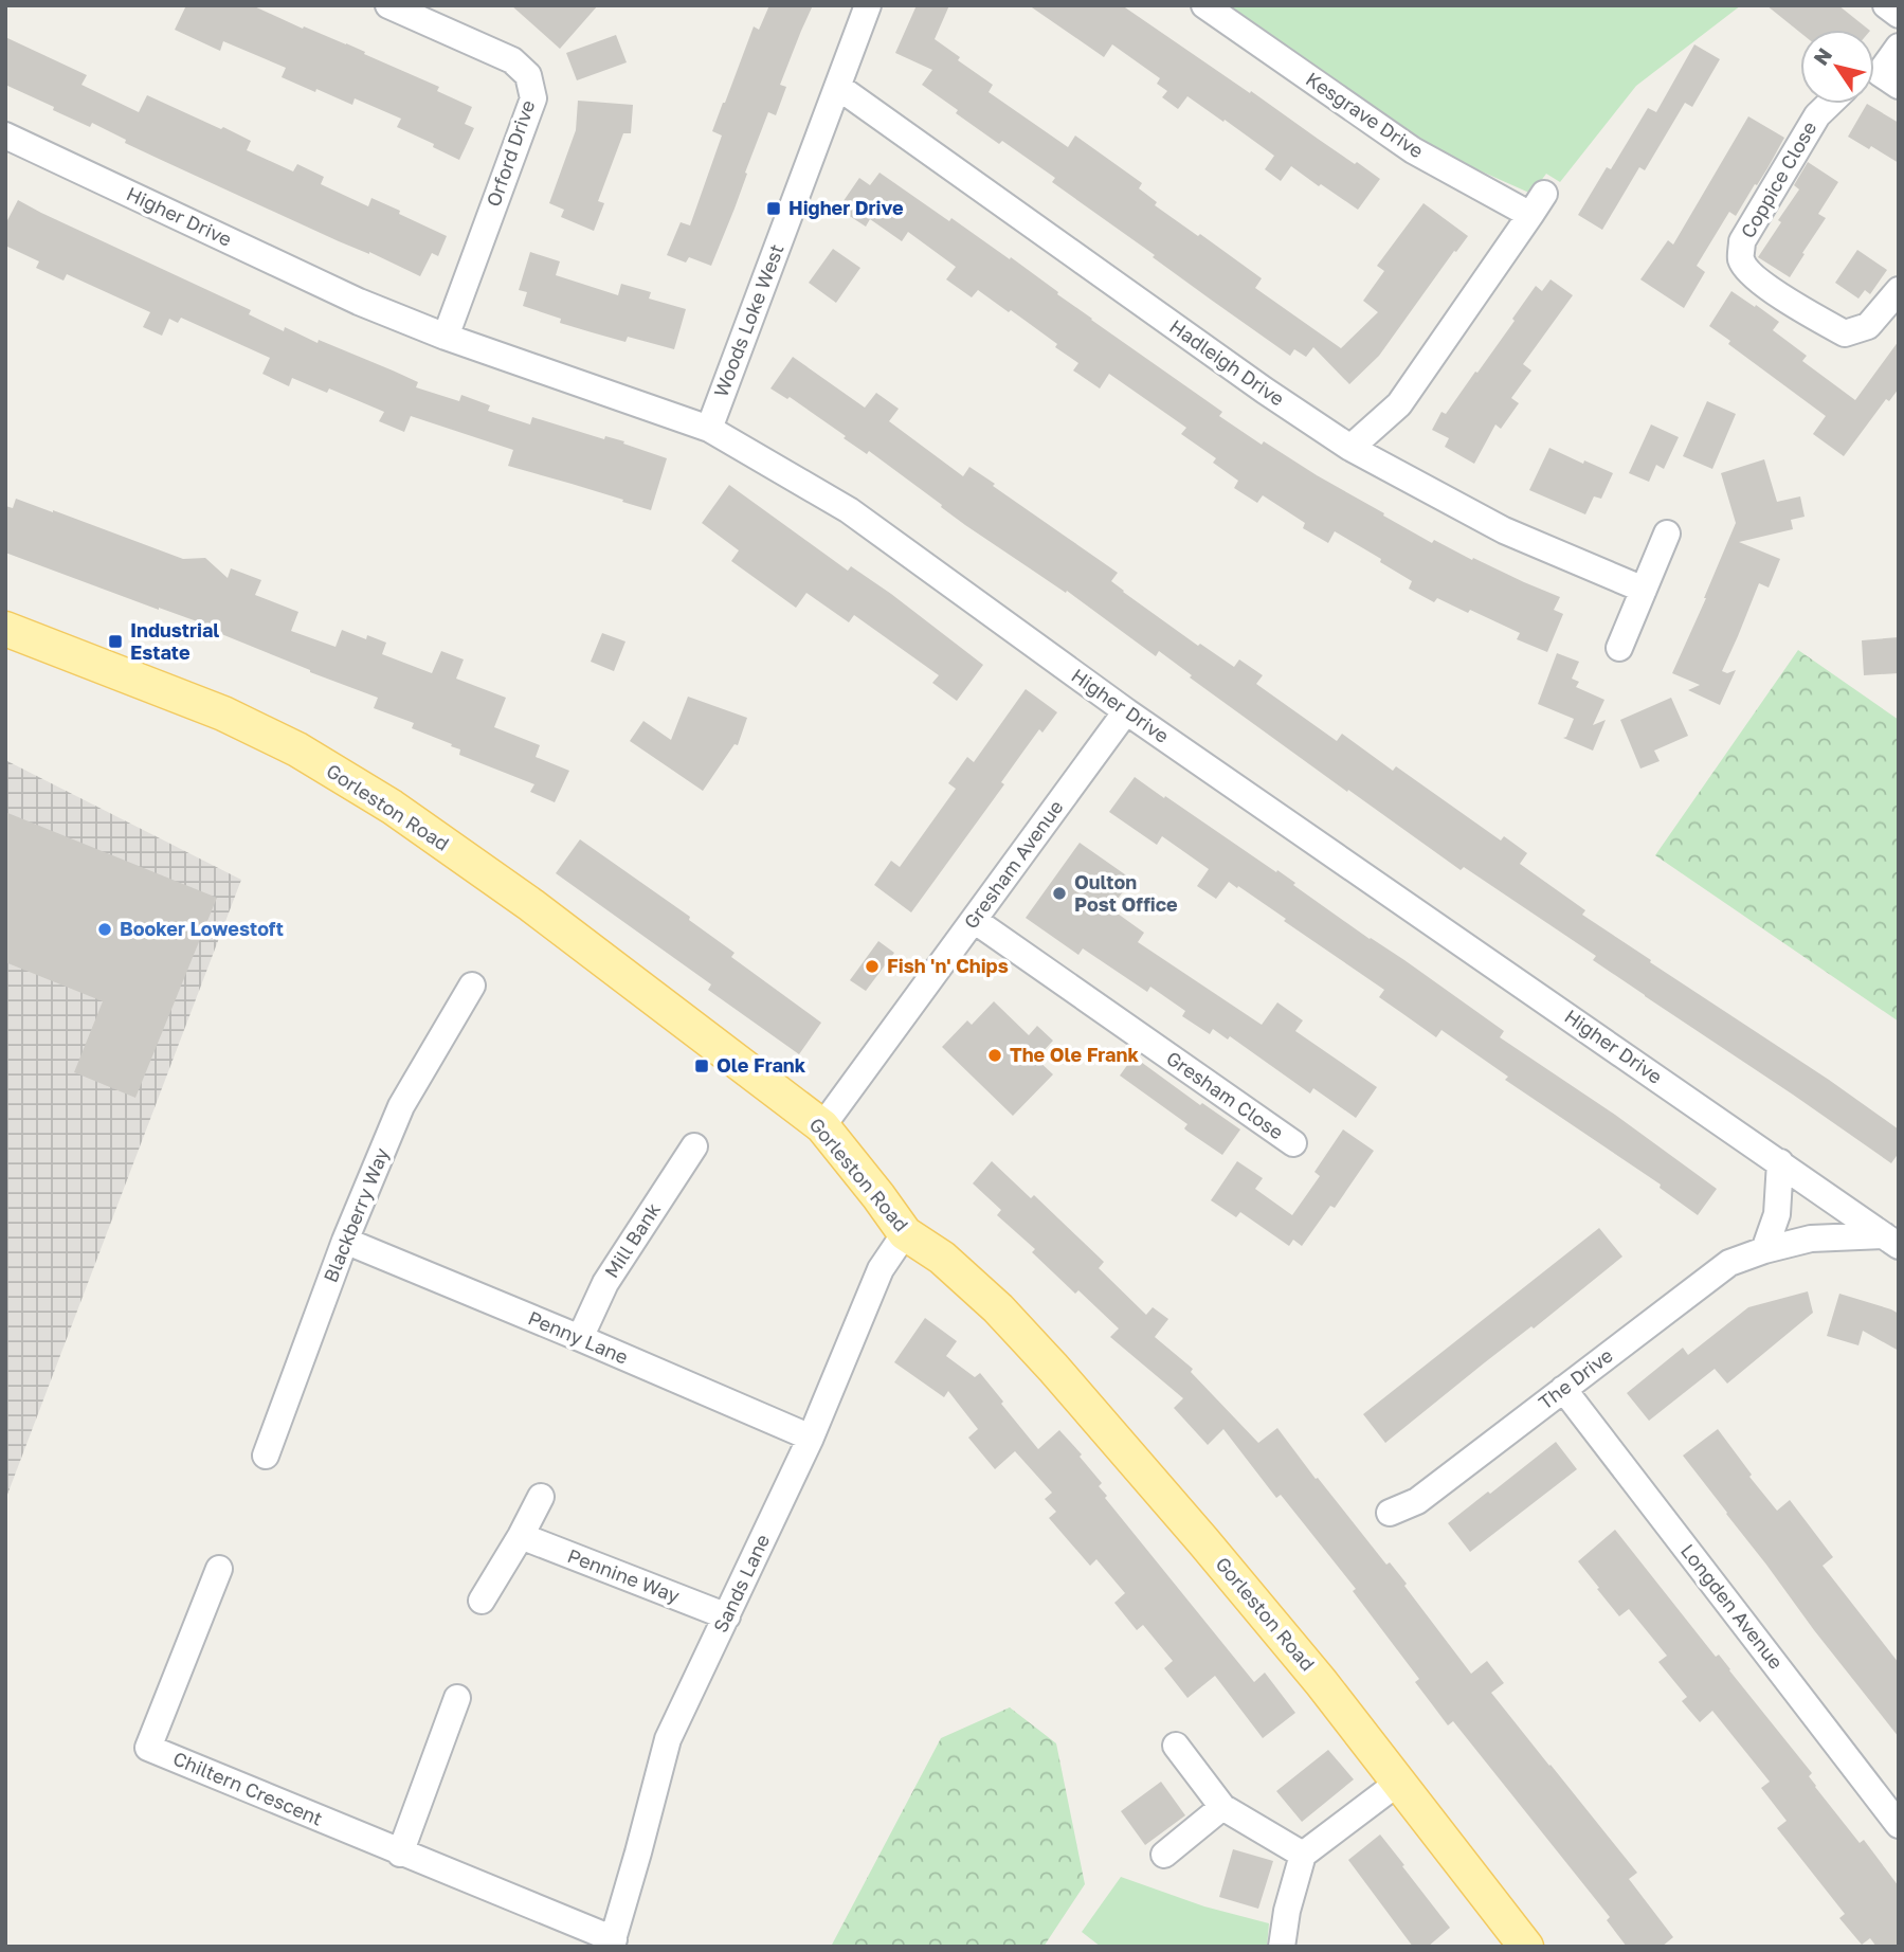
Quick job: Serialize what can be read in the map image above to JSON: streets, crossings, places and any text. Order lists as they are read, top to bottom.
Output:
{
  "streets": {
    "main road": ["Gorleston Road"],
    "street": [
      "Kesgrave Drive",
      "Orford Drive",
      "Coppice Close",
      "Higher Drive",
      "Woods Loke West",
      "Hadleigh Drive",
      "Gresham Avenue",
      "Gresham Close",
      "Blackberry Way",
      "Mill Bank",
      "Penny Lane",
      "The Drive",
      "Pennine Way",
      "Sands Lane",
      "Longden Avenue",
      "Chiltern Crescent"
    ]
  },
  "crossings": [
    ["Kesgrave Drive", "Hadleigh Drive"],
    ["Orford Drive", "Higher Drive"],
    ["Higher Drive", "Woods Loke West"],
    ["Higher Drive", "Gresham Avenue"],
    ["Higher Drive", "The Drive"],
    ["Woods Loke West", "Hadleigh Drive"],
    ["Gorleston Road", "Gresham Avenue"],
    ["Gorleston Road", "Sands Lane"],
    ["Gresham Avenue", "Gresham Close"],
    ["Blackberry Way", "Penny Lane"],
    ["Mill Bank", "Penny Lane"],
    ["Penny Lane", "Sands Lane"],
    ["The Drive", "Longden Avenue"],
    ["Pennine Way", "Sands Lane"],
    ["Sands Lane", "Chiltern Crescent"]
  ],
  "places": {
    "transit": ["Higher Drive", "Industrial Estate", "Ole Frank"],
    "other": [
      "Oulton Post Office",
      "Booker Lowestoft",
      "Fish 'n' Chips",
      "The Ole Frank"
    ]
  },
  "north": "top left"
}
